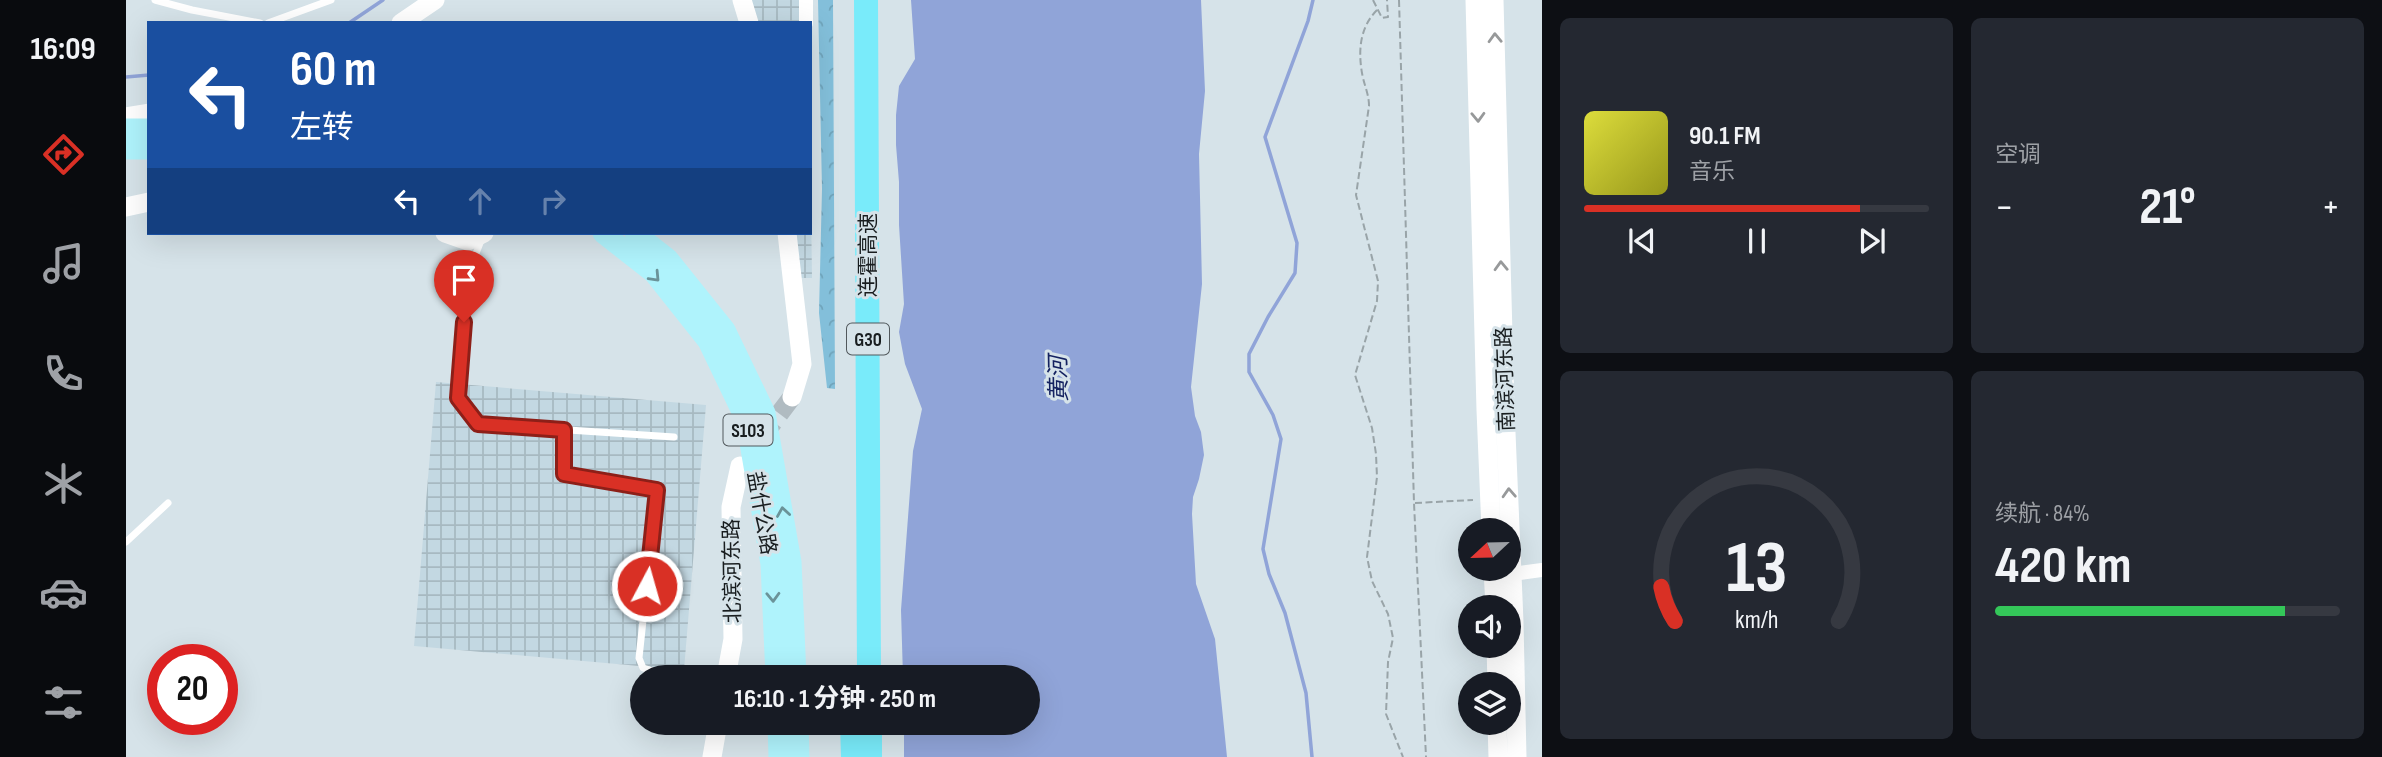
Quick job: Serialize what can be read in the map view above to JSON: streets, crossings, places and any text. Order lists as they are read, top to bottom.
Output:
{
  "streets": {
    "highway": ["连霍高速", "G30"],
    "main road": [
      "南滨河东路",
      "S103",
      "盐什公路",
      "北滨河东路"
    ]
  },
  "water": ["黄河"],
  "north": "left",
  "page": {
    "tabs": "16:09",
    "tile": [
      "空调",
      ["续航 · 84%", "420 km"]
    ],
    "turn": ["60 m", "左转"],
    "song": ["90.1 FM", "音乐"],
    "heat": ["−", "21°", "+"],
    "limit": "20",
    "trip": "16:10 · 1 分钟 · 250 m",
    "gauge": ["13", "km/h"]
  }
}
